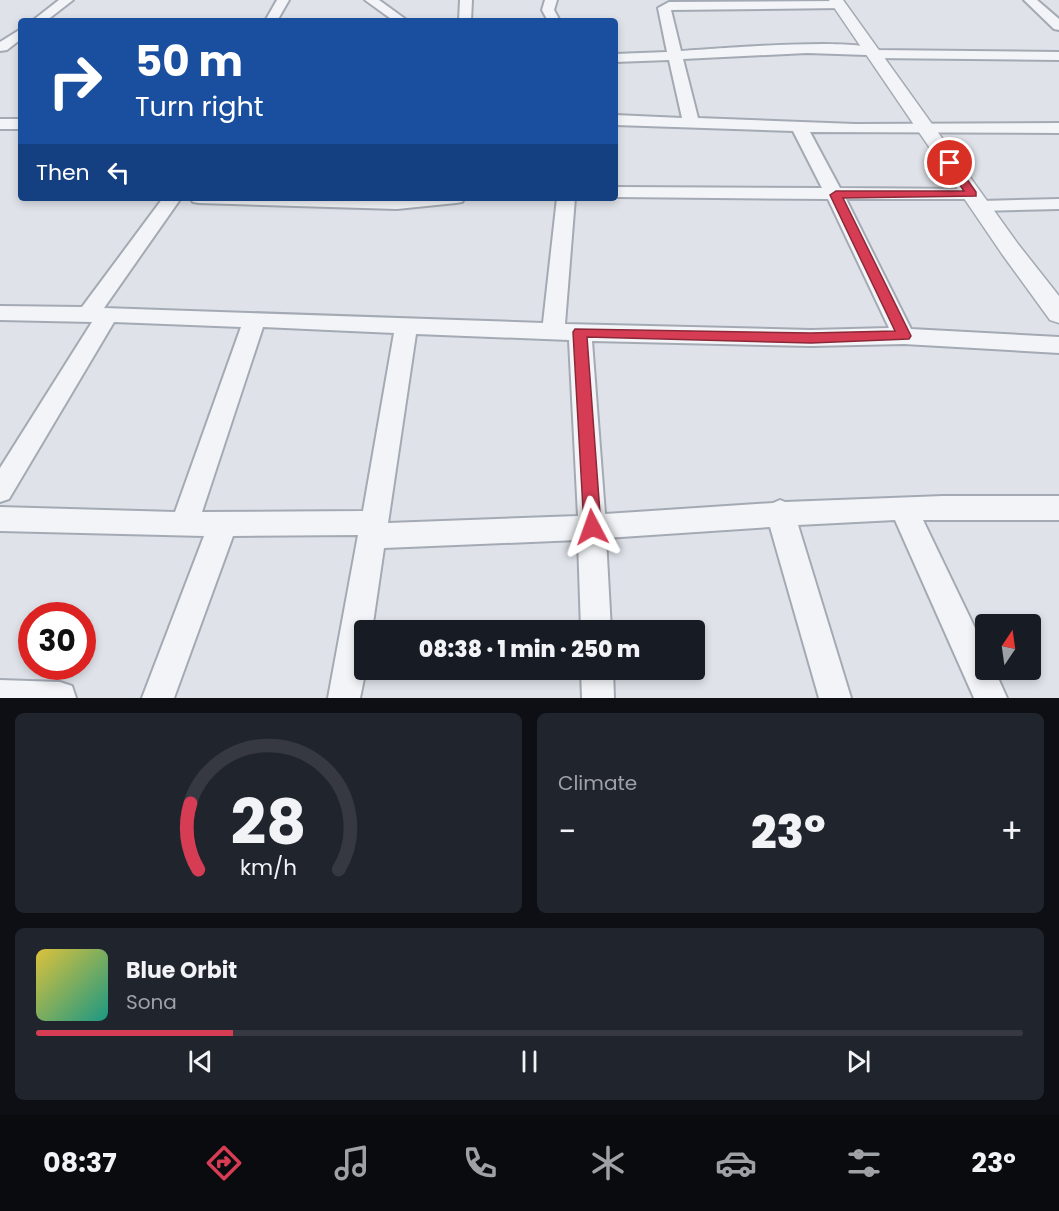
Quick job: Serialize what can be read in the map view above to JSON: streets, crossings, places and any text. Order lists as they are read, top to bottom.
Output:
{
  "north": "top",
  "page": {
    "turn": ["50 m", "Turn right"],
    "then": "Then",
    "limit": "30",
    "trip": "08:38 · 1 min · 250 m",
    "tile": "Climate",
    "heat": ["−", "23°", "+"],
    "song": ["Blue Orbit", "Sona"],
    "tabs": ["08:37", "23°"],
    "gauge": ["28", "km/h"]
  }
}
